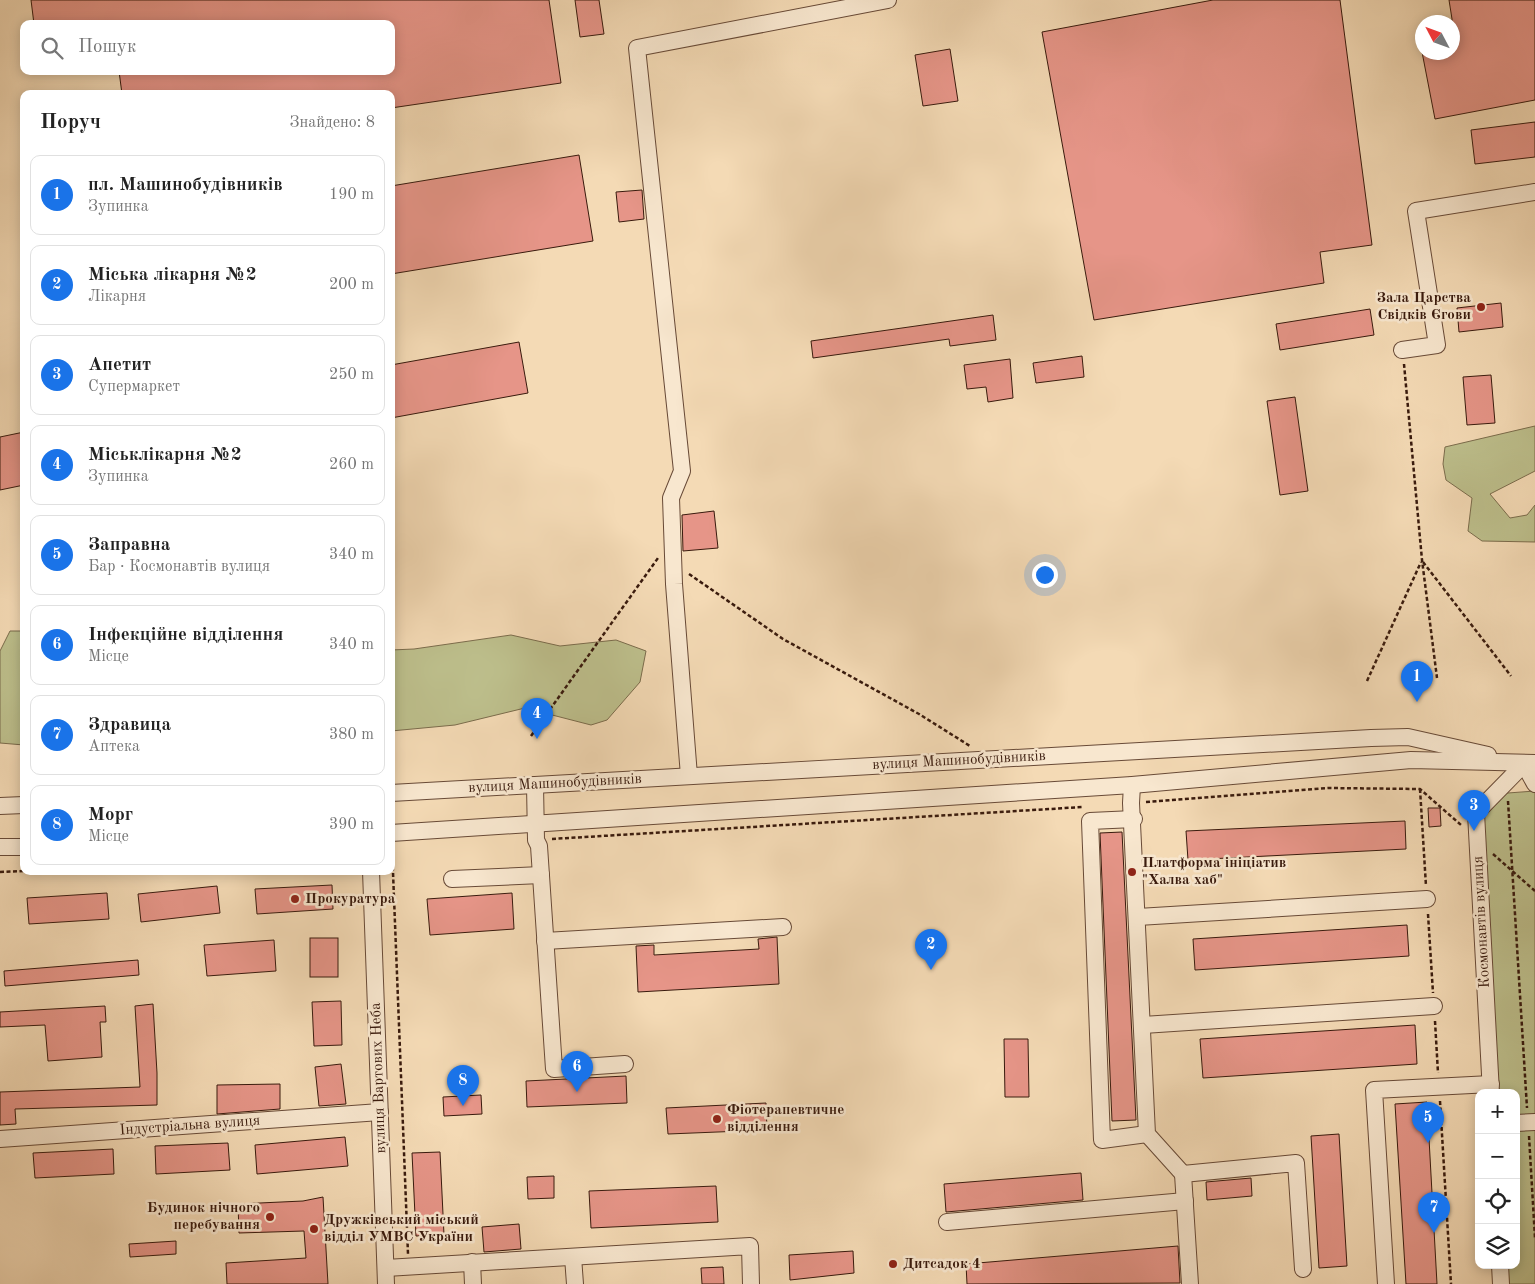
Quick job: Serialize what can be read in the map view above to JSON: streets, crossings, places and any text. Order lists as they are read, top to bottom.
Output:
{
  "streets": {
    "street": [
      "вулиця Машинобудівників",
      "Космонавтів вулиця",
      "вулиця Вартових Неба",
      "Індустріальна вулиця"
    ]
  },
  "crossings": [
    ["вулиця Машинобудівників", "Космонавтів вулиця"],
    ["вулиця Вартових Неба", "Індустріальна вулиця"]
  ],
  "places": [
    "Зала Царства Свідків Єгови",
    "Платформа ініціатив \"Халва хаб\"",
    "Прокуратура",
    "Фіотерапевтичне відділення",
    "Будинок нічного перебування",
    "Дружківський міський відділ УМВС України",
    "Дитсадок 4"
  ],
  "north": "top left",
  "page": {
    "search": "Пошук",
    "heading": ["Поруч", "Знайдено: 8"],
    "list": [
      {
        "mark": "1",
        "name": "пл. Машинобудівників",
        "note": "Зупинка",
        "value": "190 m"
      },
      {
        "mark": "2",
        "name": "Міська лікарня №2",
        "note": "Лікарня",
        "value": "200 m"
      },
      {
        "mark": "3",
        "name": "Апетит",
        "note": "Супермаркет",
        "value": "250 m"
      },
      {
        "mark": "4",
        "name": "Міськлікарня №2",
        "note": "Зупинка",
        "value": "260 m"
      },
      {
        "mark": "5",
        "name": "Заправна",
        "note": "Бар · Космонавтів вулиця",
        "value": "340 m"
      },
      {
        "mark": "6",
        "name": "Інфекційне відділення",
        "note": "Місце",
        "value": "340 m"
      },
      {
        "mark": "7",
        "name": "Здравица",
        "note": "Аптека",
        "value": "380 m"
      },
      {
        "mark": "8",
        "name": "Морг",
        "note": "Місце",
        "value": "390 m"
      }
    ],
    "pins": [
      "1",
      "4",
      "3",
      "2",
      "6",
      "8",
      "5",
      "7"
    ],
    "map_buttons": ["+", "−"]
  }
}
